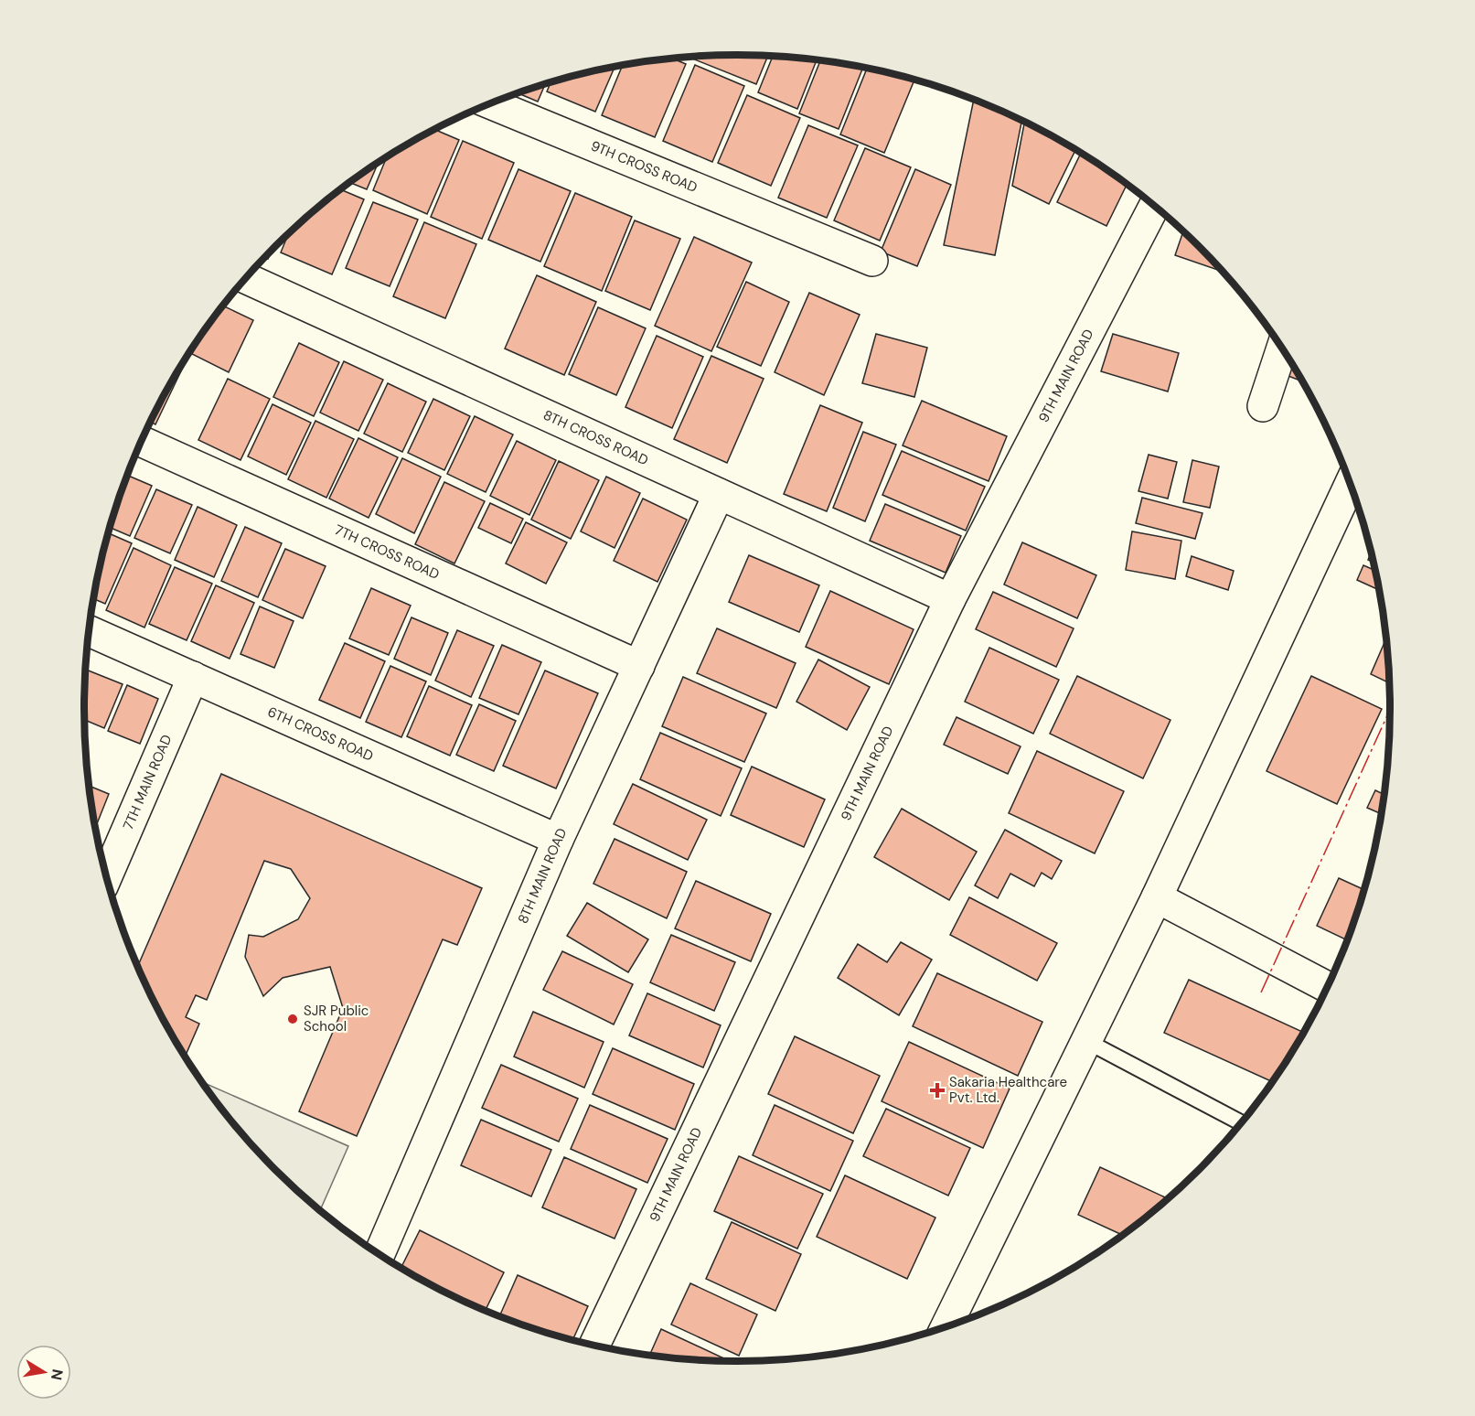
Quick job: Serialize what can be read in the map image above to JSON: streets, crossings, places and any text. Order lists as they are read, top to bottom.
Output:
{
  "streets": {
    "street": [
      "9TH CROSS ROAD",
      "9TH MAIN ROAD",
      "8TH CROSS ROAD",
      "7TH CROSS ROAD",
      "6TH CROSS ROAD",
      "7TH MAIN ROAD",
      "8TH MAIN ROAD"
    ]
  },
  "crossings": [
    ["9TH MAIN ROAD", "8TH CROSS ROAD"],
    ["8TH CROSS ROAD", "8TH MAIN ROAD"],
    ["7TH CROSS ROAD", "8TH MAIN ROAD"],
    ["6TH CROSS ROAD", "7TH MAIN ROAD"],
    ["6TH CROSS ROAD", "8TH MAIN ROAD"]
  ],
  "places": {
    "other": ["SJR Public School"],
    "health": ["Sakaria Healthcare Pvt. Ltd."]
  },
  "north": "right"
}
